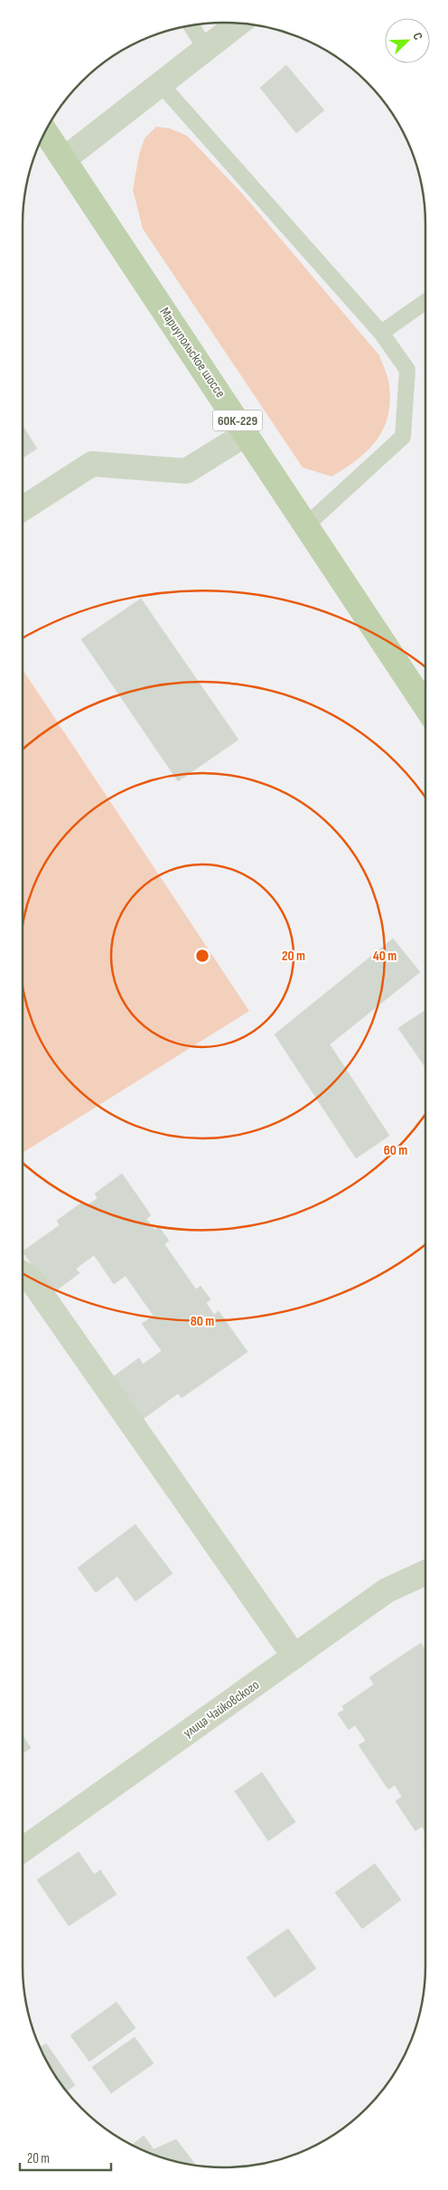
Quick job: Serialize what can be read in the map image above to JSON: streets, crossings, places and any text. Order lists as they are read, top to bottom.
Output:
{
  "streets": {
    "main road": ["Мариупольское шоссе", "60К-229"],
    "street": ["улица Чайковского"]
  },
  "scale_bar": "20 m",
  "north": "top right",
  "rings": [
    "20 m",
    "40 m",
    "60 m",
    "80 m"
  ]
}
